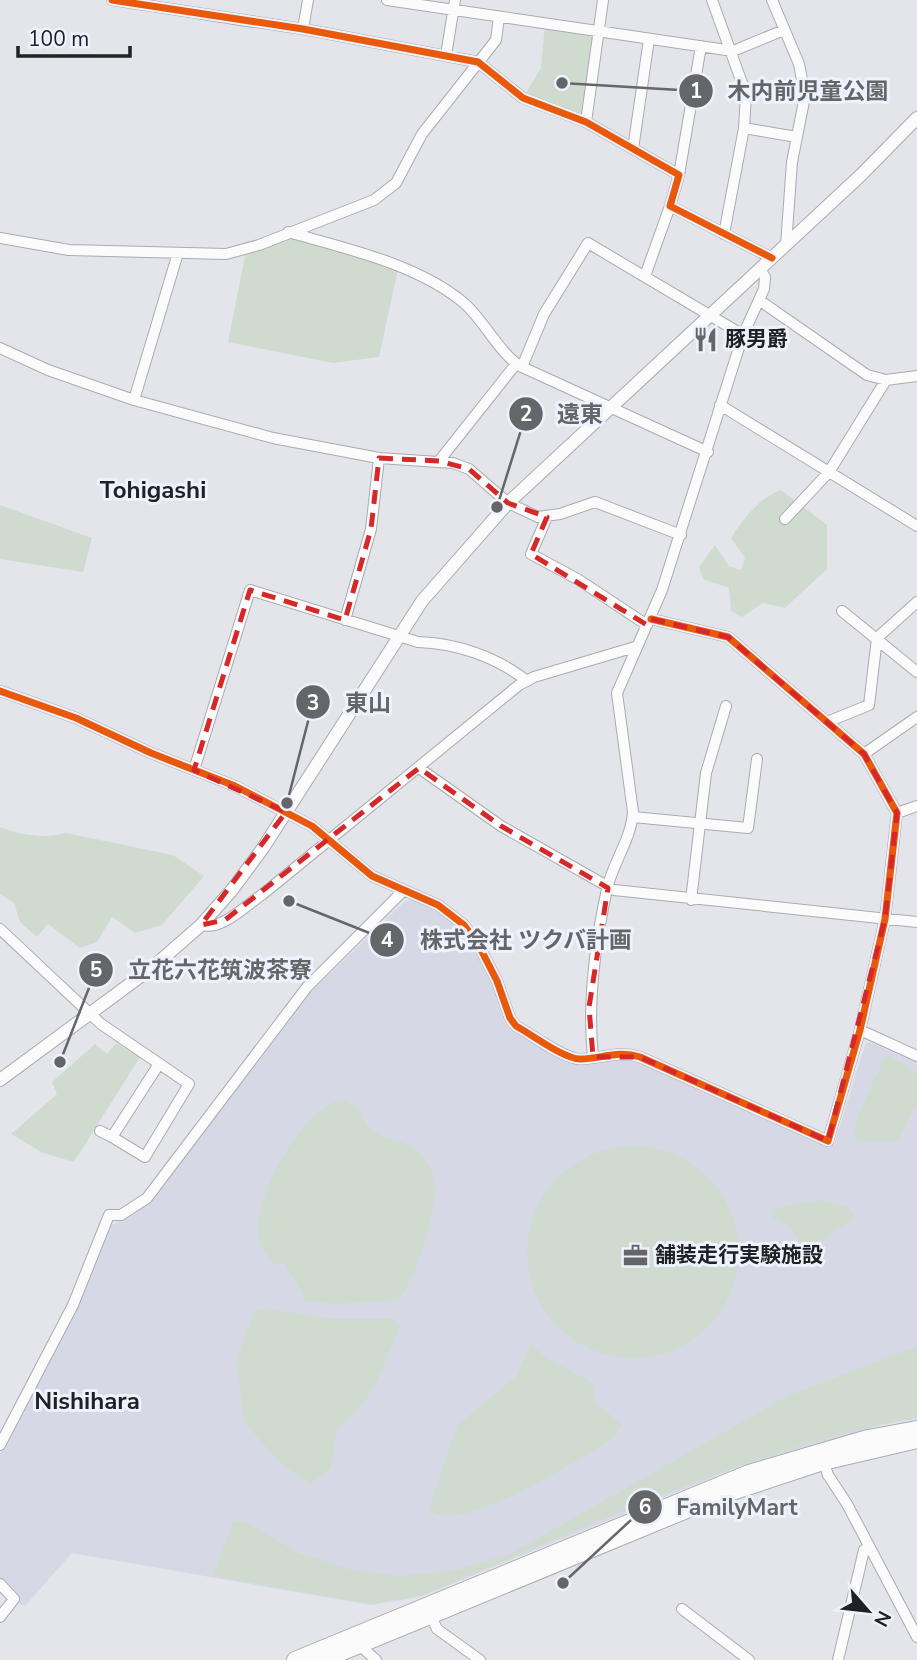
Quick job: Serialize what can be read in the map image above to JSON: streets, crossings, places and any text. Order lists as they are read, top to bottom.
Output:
{
  "districts": ["Tohigashi", "Nishihara"],
  "places": {
    "other": [
      "木内前児童公園",
      "遠東",
      "東山",
      "株式会社 ツクバ計画",
      "立花六花筑波茶寮",
      "FamilyMart"
    ],
    "restaurant": ["豚男爵"],
    "office": ["舗装走行実験施設"]
  },
  "scale_bar": "100 m",
  "north": "bottom right"
}
